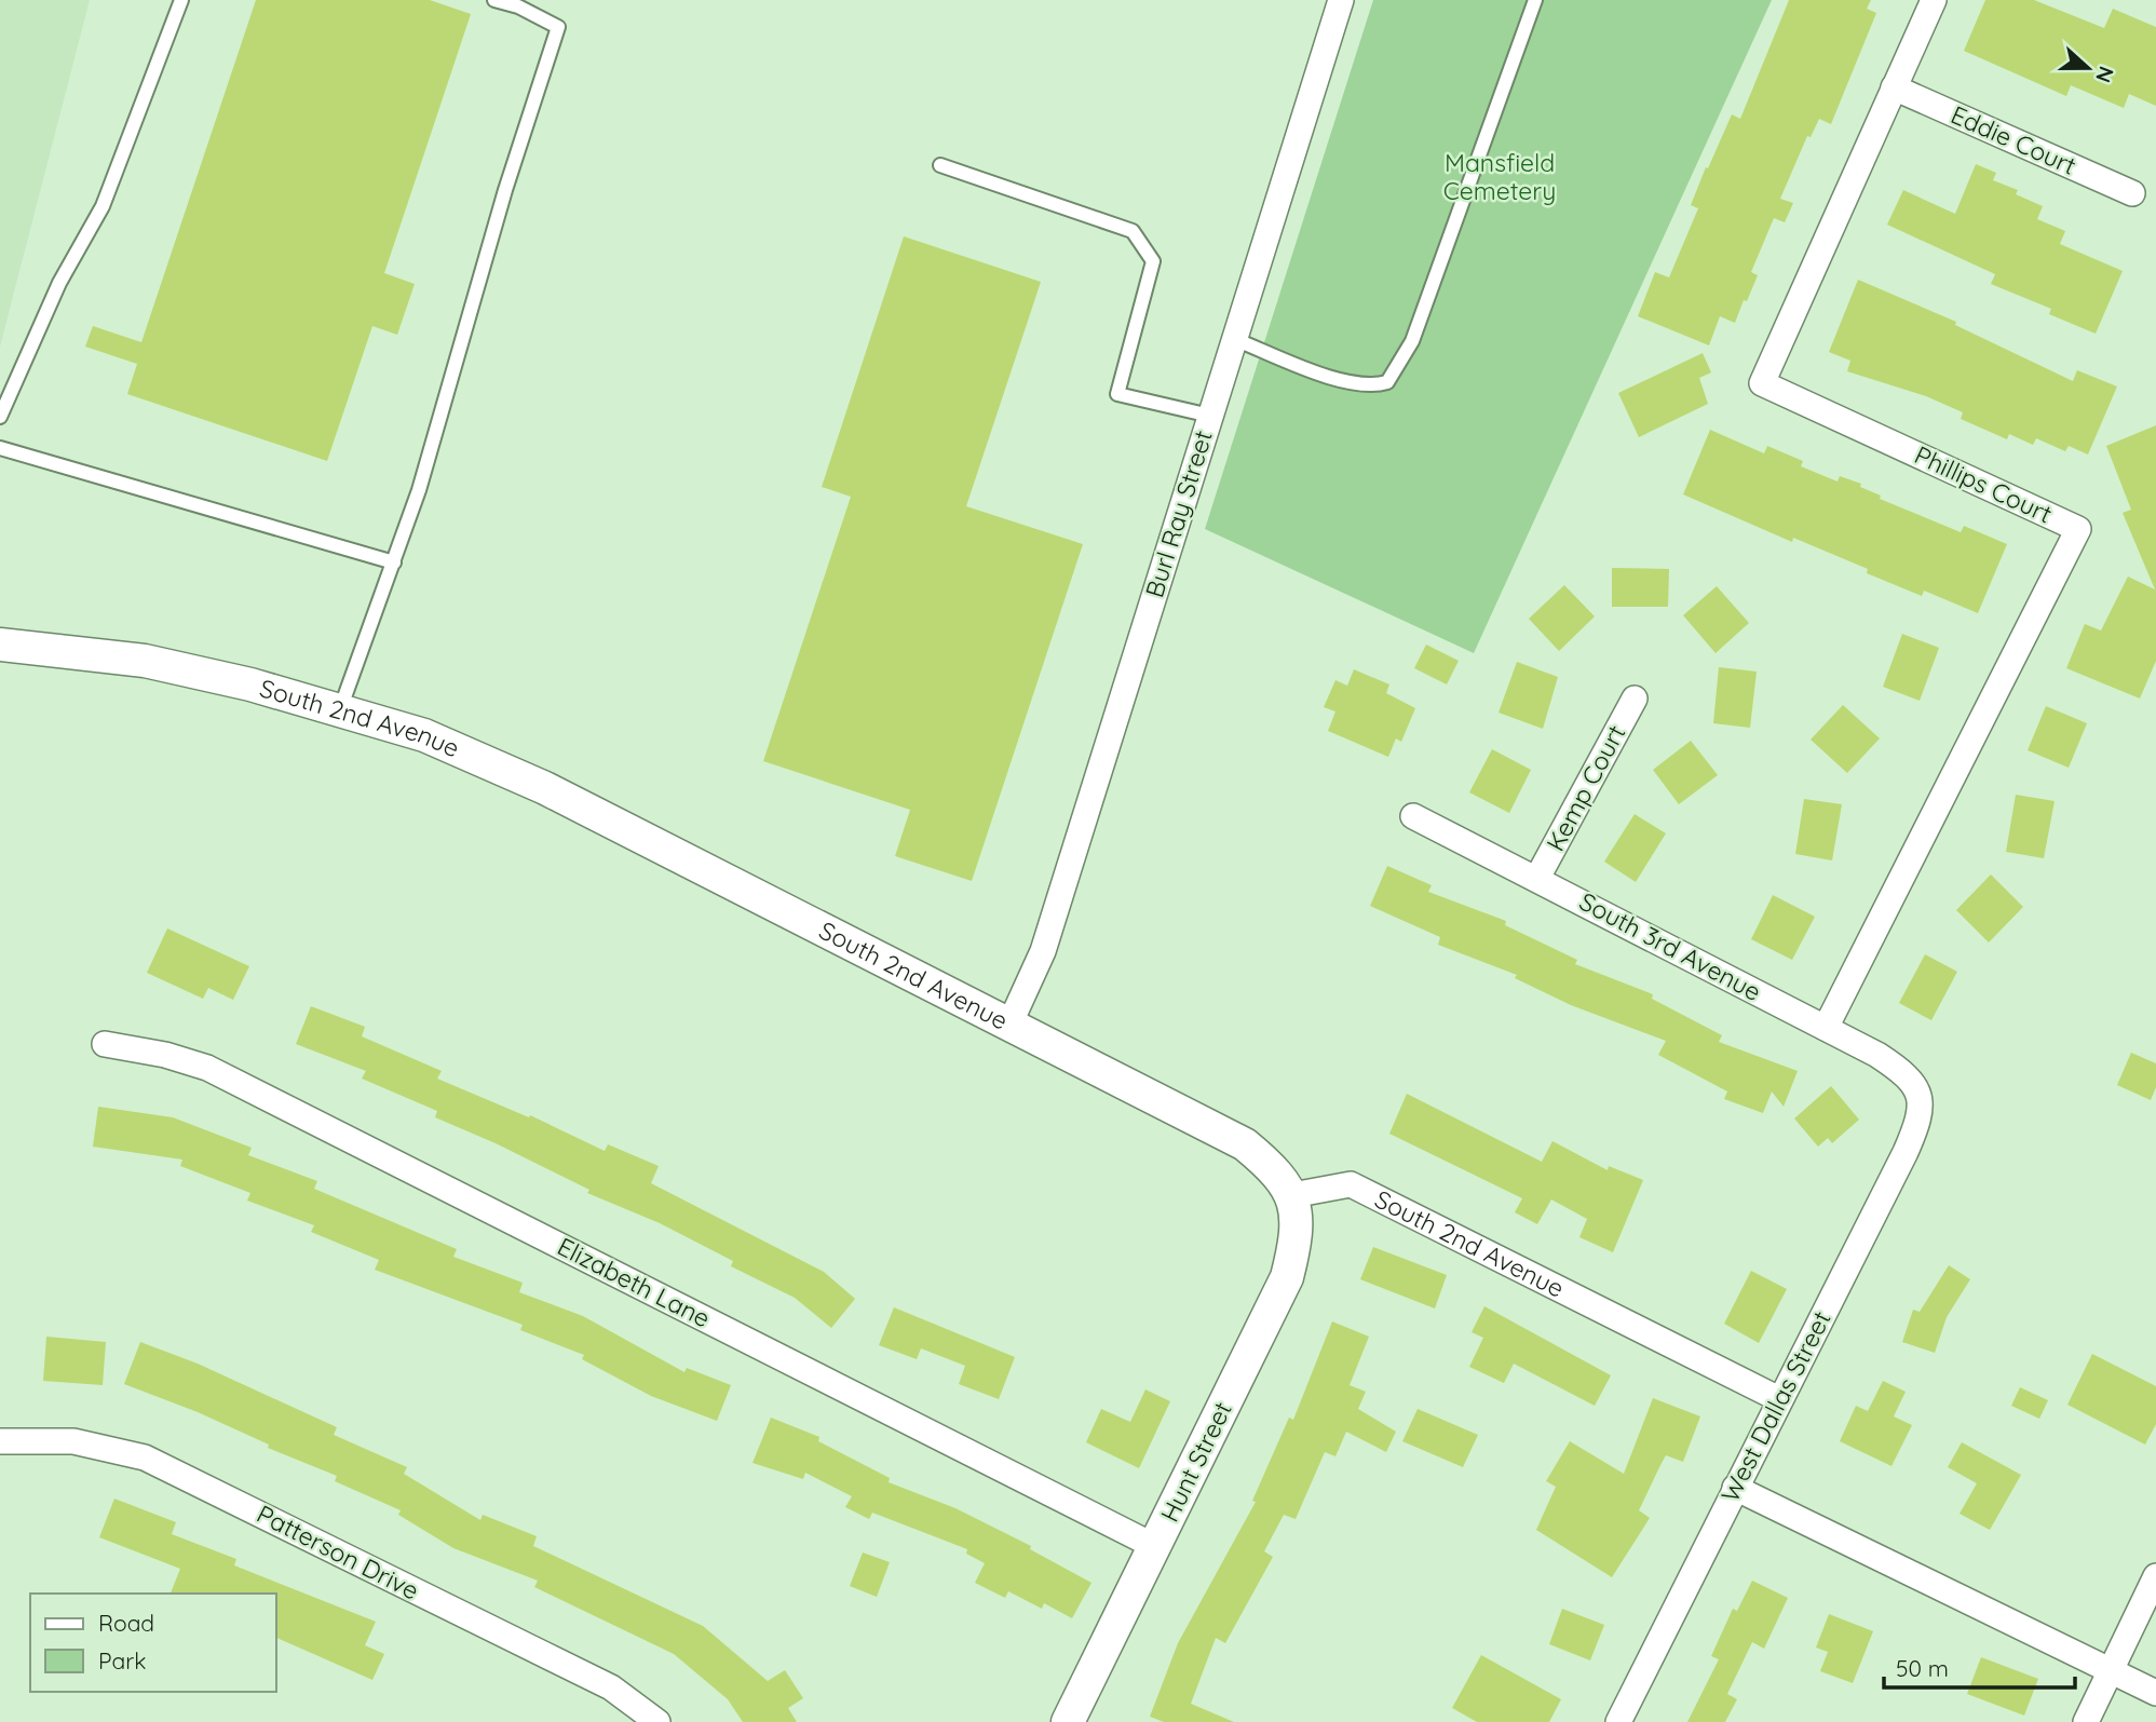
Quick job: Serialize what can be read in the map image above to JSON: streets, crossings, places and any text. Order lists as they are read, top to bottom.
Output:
{
  "streets": {
    "street": [
      "Eddie Court",
      "Phillips Court",
      "Burl Ray Street",
      "South 2nd Avenue",
      "Kemp Court",
      "South 3rd Avenue",
      "Elizabeth Lane",
      "West Dallas Street",
      "Hunt Street",
      "Patterson Drive"
    ]
  },
  "crossings": [
    ["Eddie Court", "Phillips Court"],
    ["Phillips Court", "South 3rd Avenue"],
    ["Burl Ray Street", "South 2nd Avenue"],
    ["South 2nd Avenue", "West Dallas Street"],
    ["South 2nd Avenue", "Hunt Street"],
    ["Kemp Court", "South 3rd Avenue"],
    ["South 3rd Avenue", "West Dallas Street"],
    ["Elizabeth Lane", "Hunt Street"]
  ],
  "parks": ["Mansfield Cemetery"],
  "legend": ["Road", "Park"],
  "scale_bar": "50 m",
  "north": "right"
}
